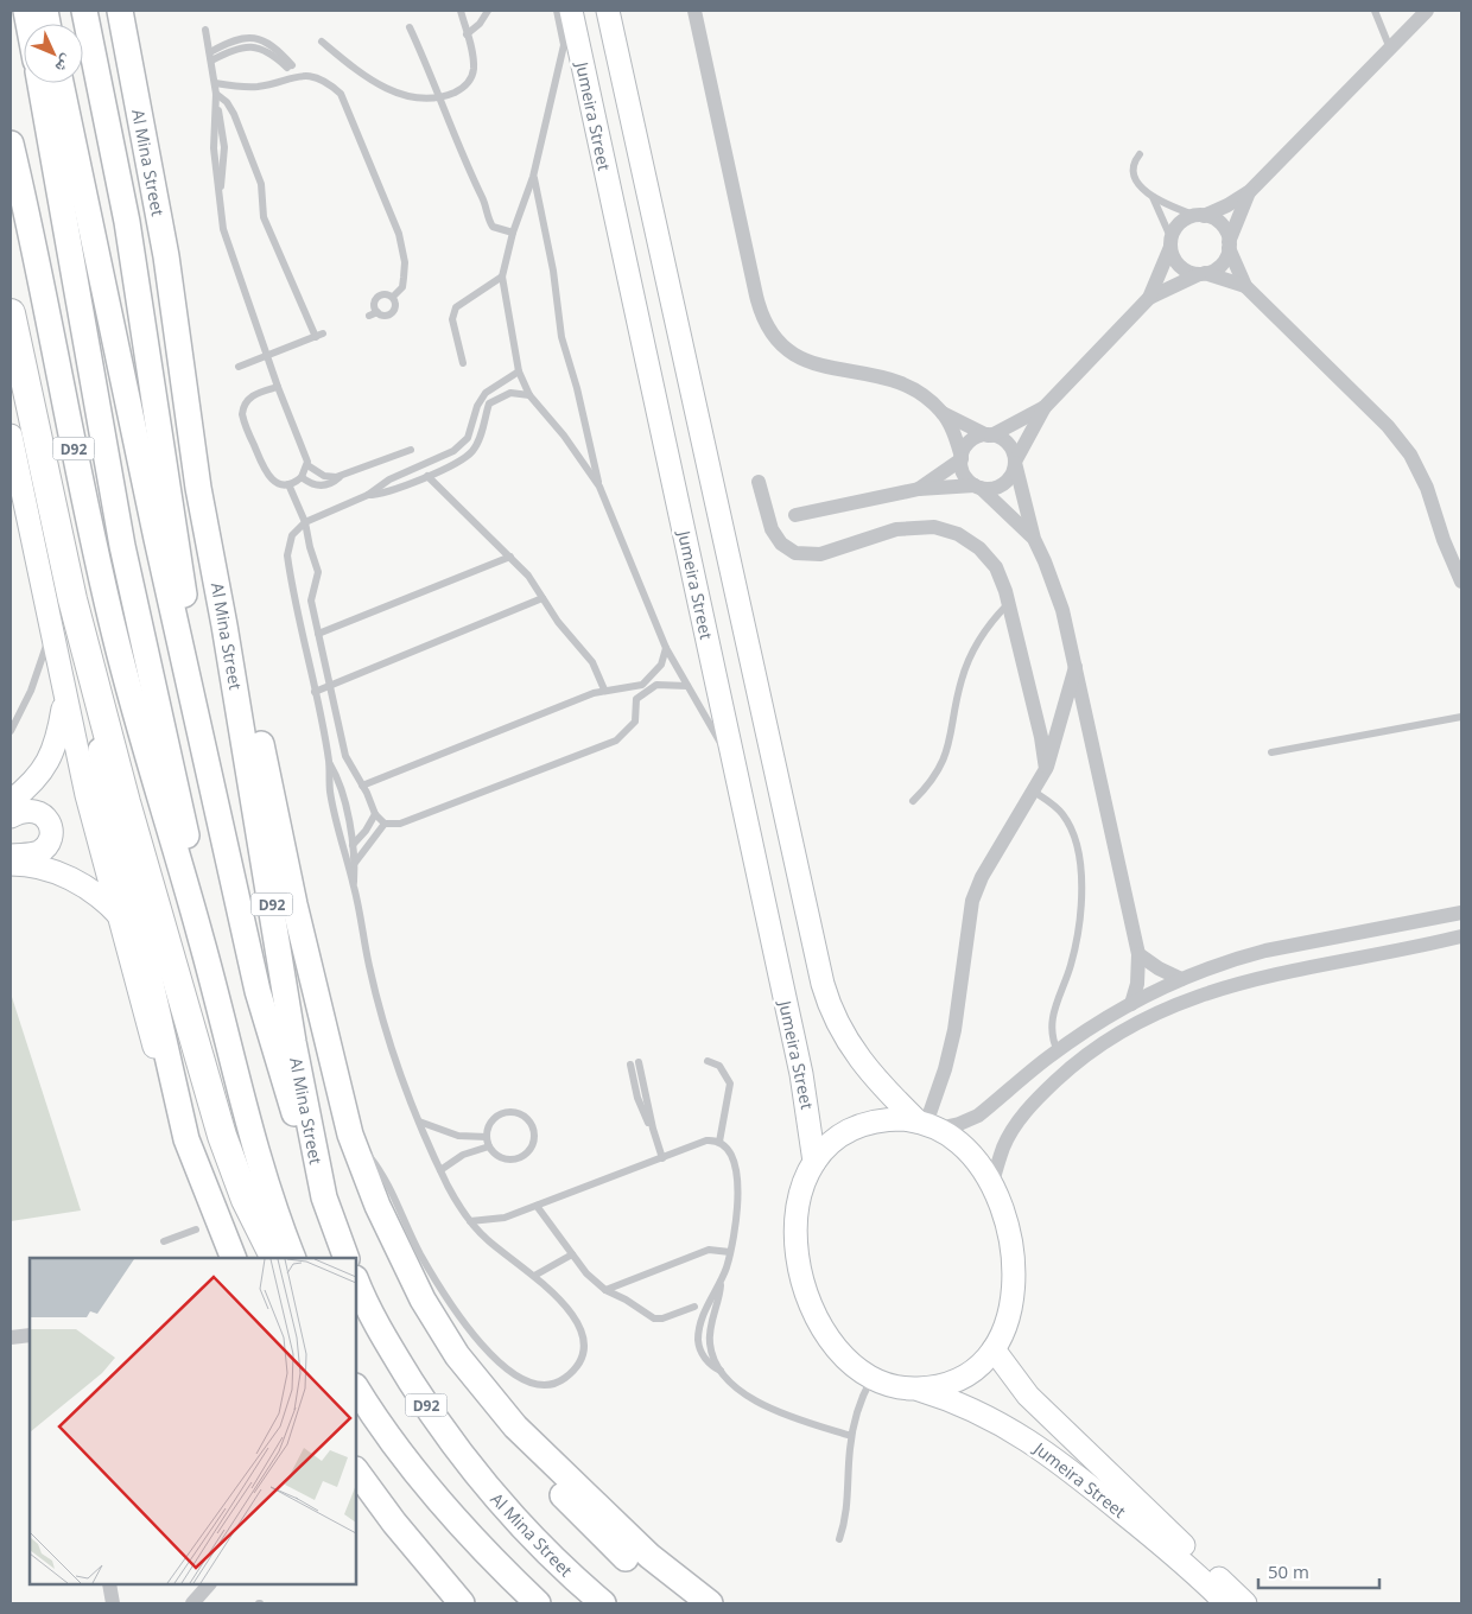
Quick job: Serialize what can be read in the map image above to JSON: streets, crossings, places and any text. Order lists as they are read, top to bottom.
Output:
{
  "streets": {
    "main road": ["Al Mina Street", "D92"],
    "street": ["Jumeira Street"]
  },
  "scale_bar": "50 m",
  "north": "bottom right"
}
